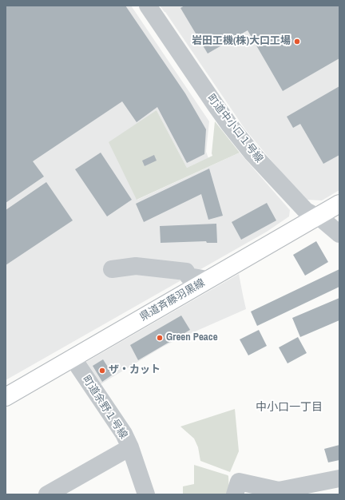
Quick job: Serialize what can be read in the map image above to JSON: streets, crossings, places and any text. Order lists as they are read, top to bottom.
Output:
{
  "streets": {
    "main road": ["県道斉藤羽黒線"],
    "street": ["町道中小口１号線", "町道余野１号線"]
  },
  "crossings": [
    ["町道中小口１号線", "県道斉藤羽黒線"],
    ["県道斉藤羽黒線", "町道余野１号線"]
  ],
  "districts": ["中小口一丁目"],
  "places": ["岩田工機(株)大口工場", "Green Peace", "ザ・カット"]
}
